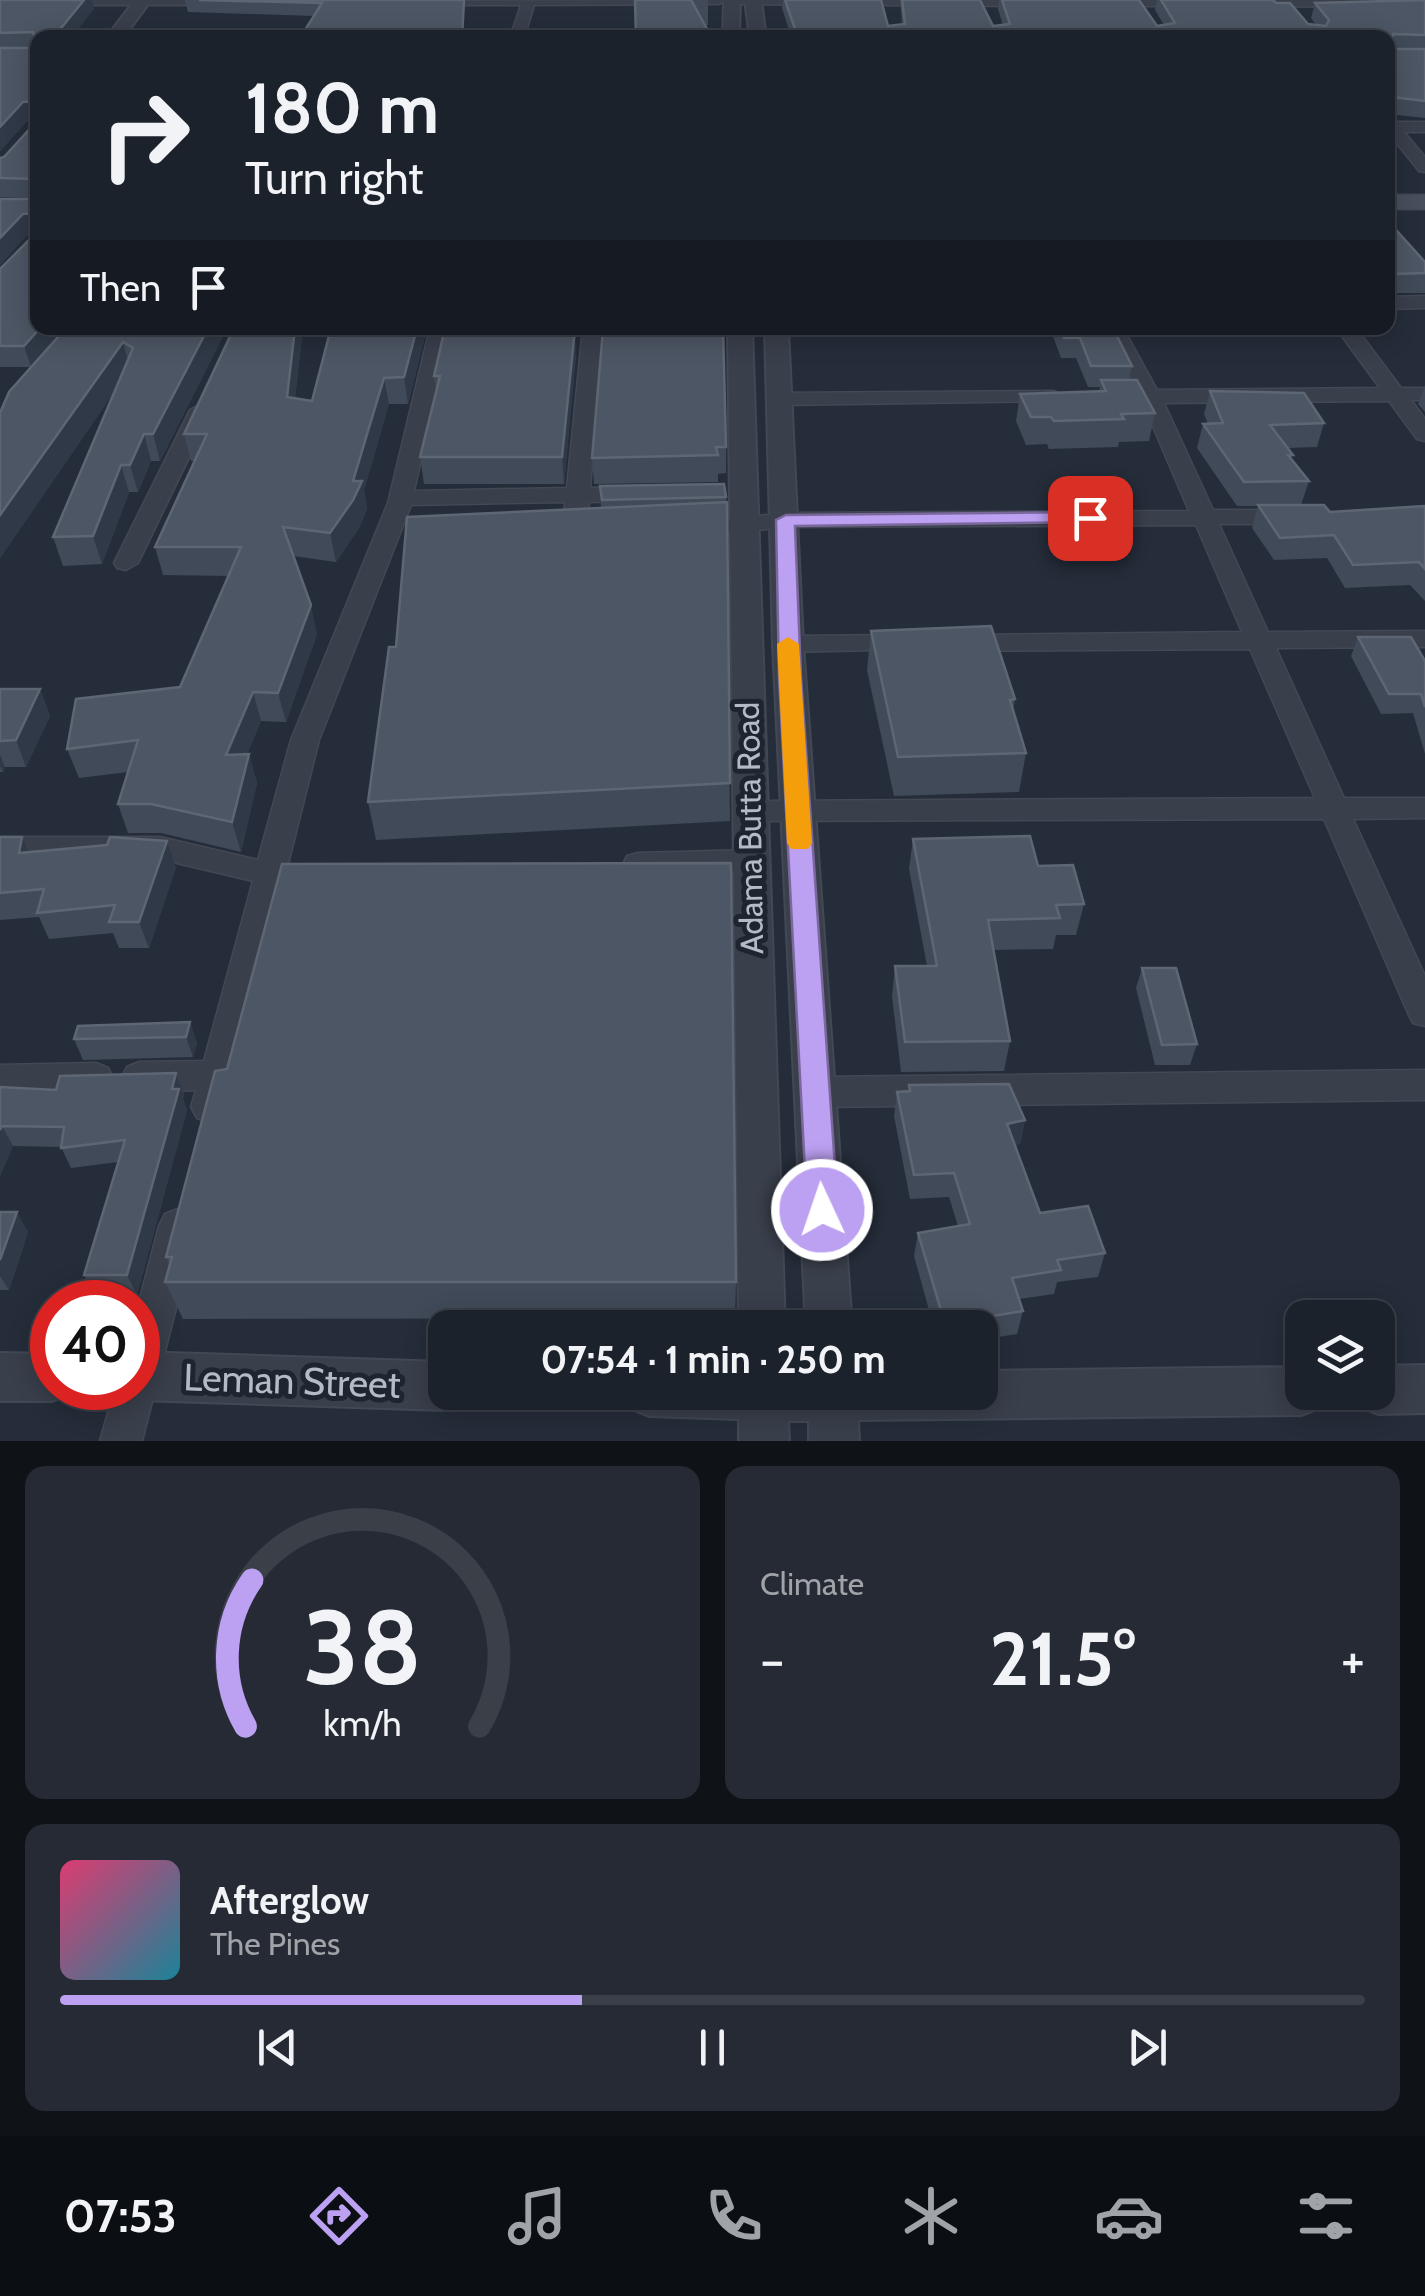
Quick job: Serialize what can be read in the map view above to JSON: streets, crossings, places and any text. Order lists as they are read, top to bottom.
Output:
{
  "streets": {
    "street": ["Adama Butta Road", "Leman Street"]
  },
  "page": {
    "turn": ["180 m", "Turn right"],
    "then": "Then",
    "limit": "40",
    "trip": "07:54 · 1 min · 250 m",
    "tile": "Climate",
    "heat": ["−", "21.5°", "+"],
    "song": ["Afterglow", "The Pines"],
    "tabs": "07:53",
    "gauge": ["38", "km/h"]
  }
}
